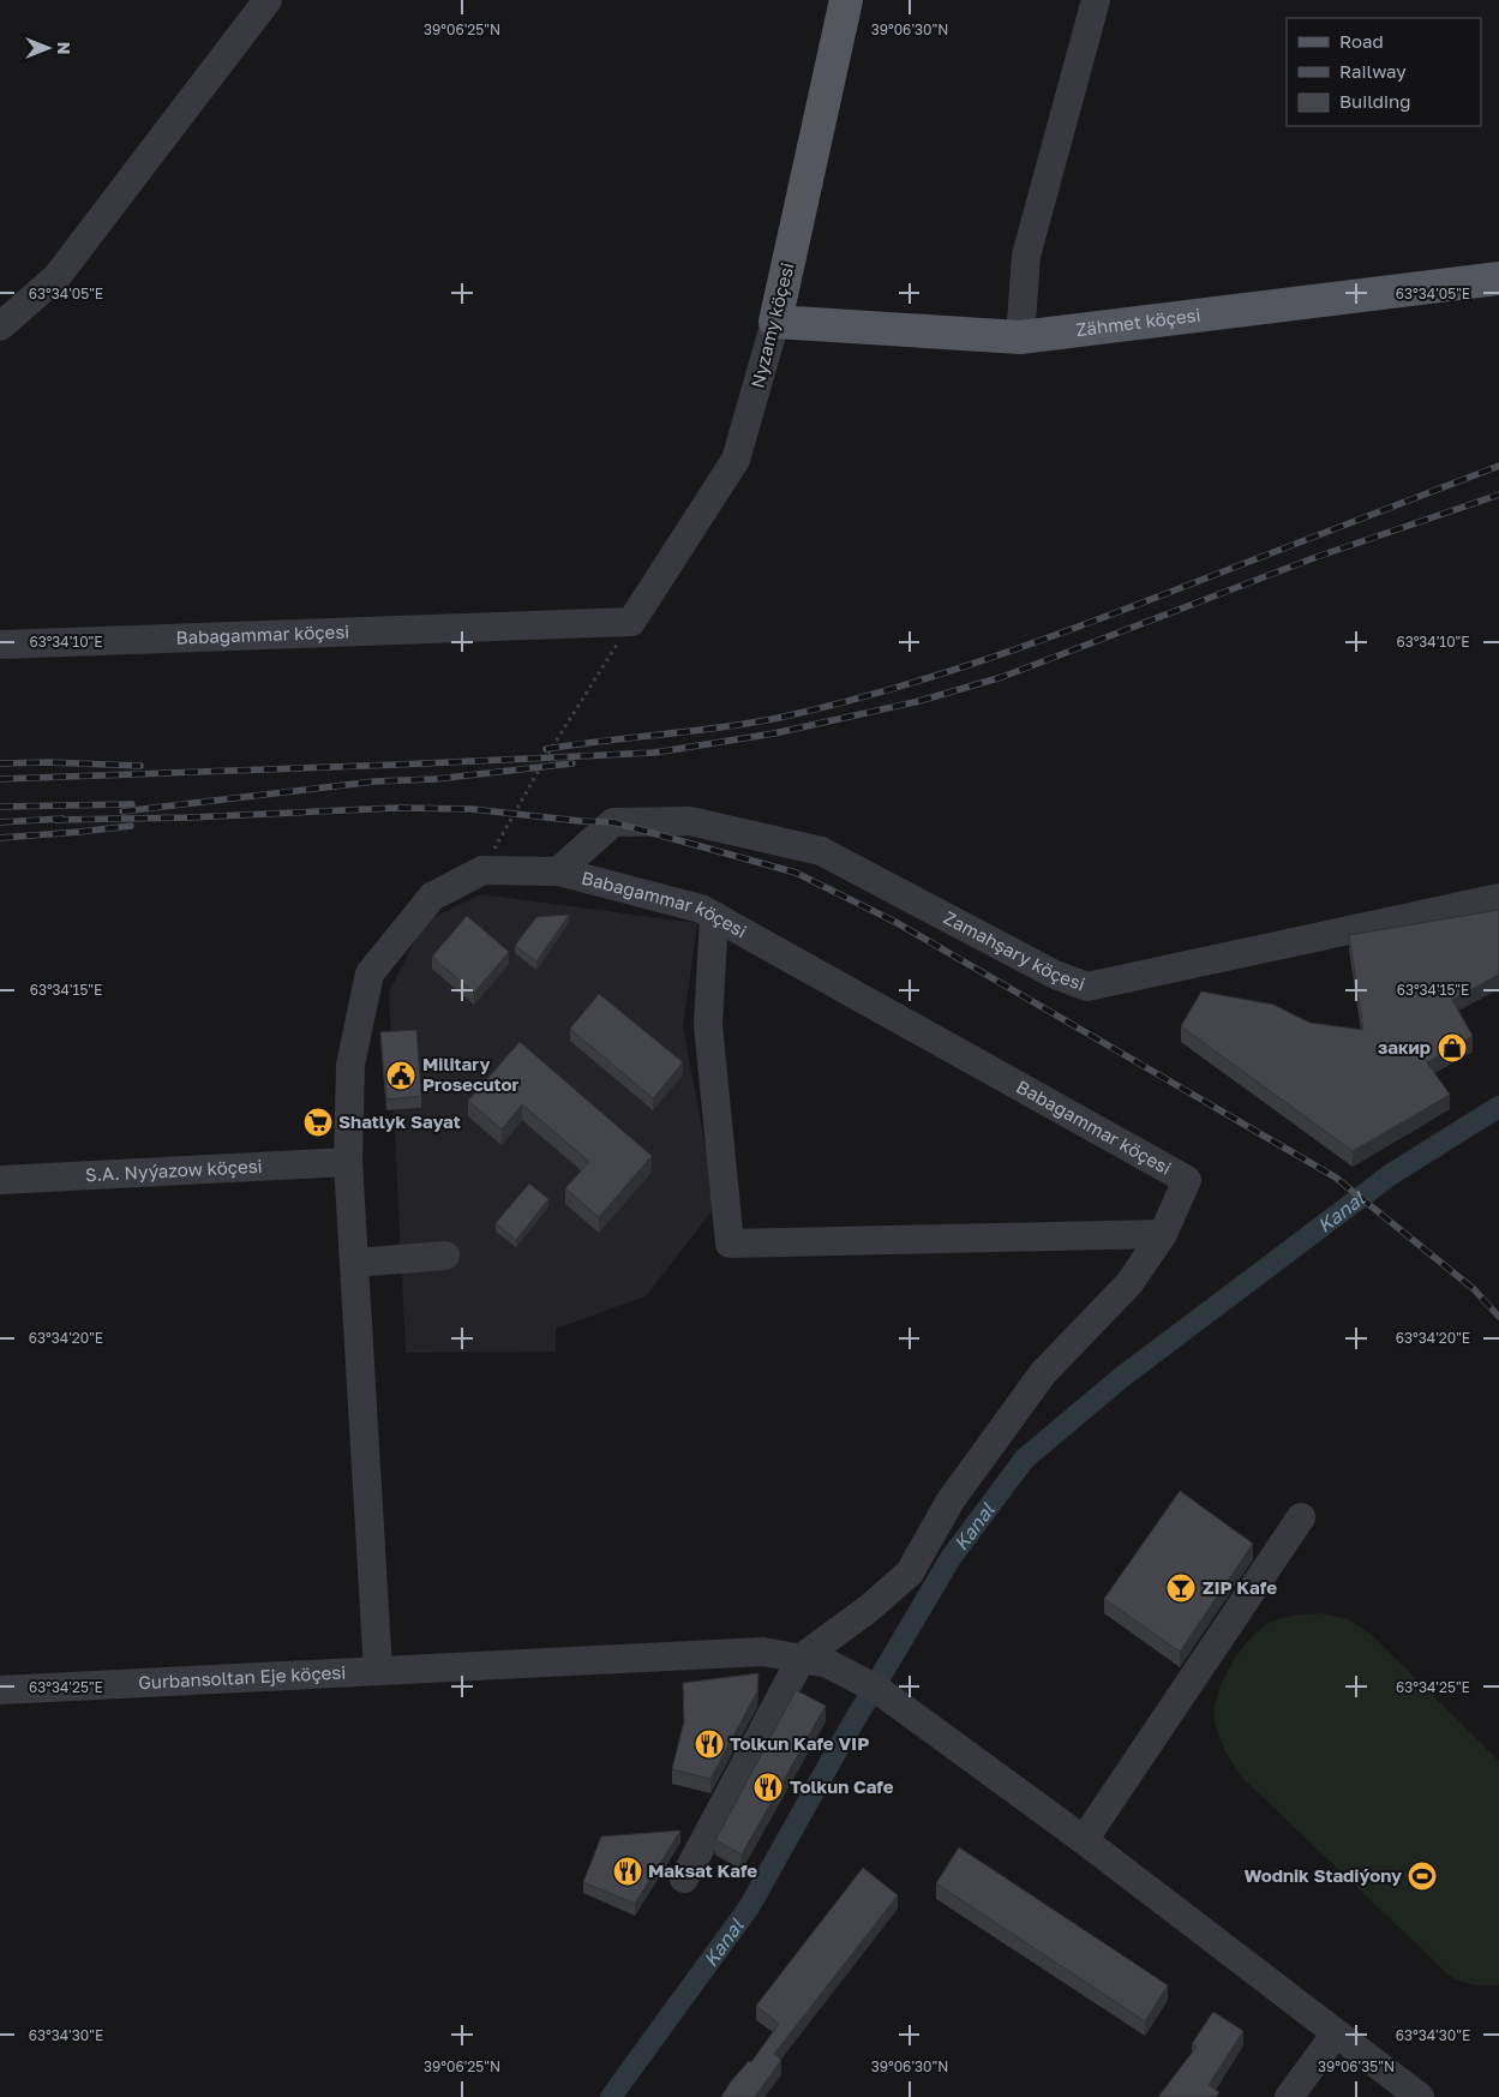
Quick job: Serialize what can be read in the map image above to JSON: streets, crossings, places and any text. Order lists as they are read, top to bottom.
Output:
{
  "streets": {
    "main road": ["Zähmet köçesi", "Nyzamy köçesi"],
    "street": [
      "Babagammar köçesi",
      "Zamahşary köçesi",
      "S.A. Nyýazow köçesi",
      "Gurbansoltan Eje köçesi"
    ]
  },
  "crossings": [
    ["Zähmet köçesi", "Nyzamy köçesi"],
    ["Nyzamy köçesi", "Babagammar köçesi"],
    ["Babagammar köçesi", "Zamahşary köçesi"],
    ["Babagammar köçesi", "S.A. Nyýazow köçesi"],
    ["Babagammar köçesi", "Gurbansoltan Eje köçesi"]
  ],
  "water": ["Kanal"],
  "places": {
    "shop": ["закир"],
    "public building": ["Military Prosecutor"],
    "supermarket": ["Shatlyk Sayat"],
    "bar": ["ZIP Kafe"],
    "restaurant": ["Tolkun Kafe VIP", "Tolkun Cafe", "Maksat Kafe"],
    "sports": ["Wodnik Stadiýony"]
  },
  "legend": ["Road", "Railway", "Building"],
  "north": "right",
  "coordinates": [
    "39°06'25\"N",
    "39°06'30\"N",
    "63°34'05\"E",
    "63°34'10\"E",
    "63°34'15\"E",
    "63°34'20\"E",
    "63°34'25\"E",
    "63°34'30\"E",
    "39°06'35\"N"
  ]
}
